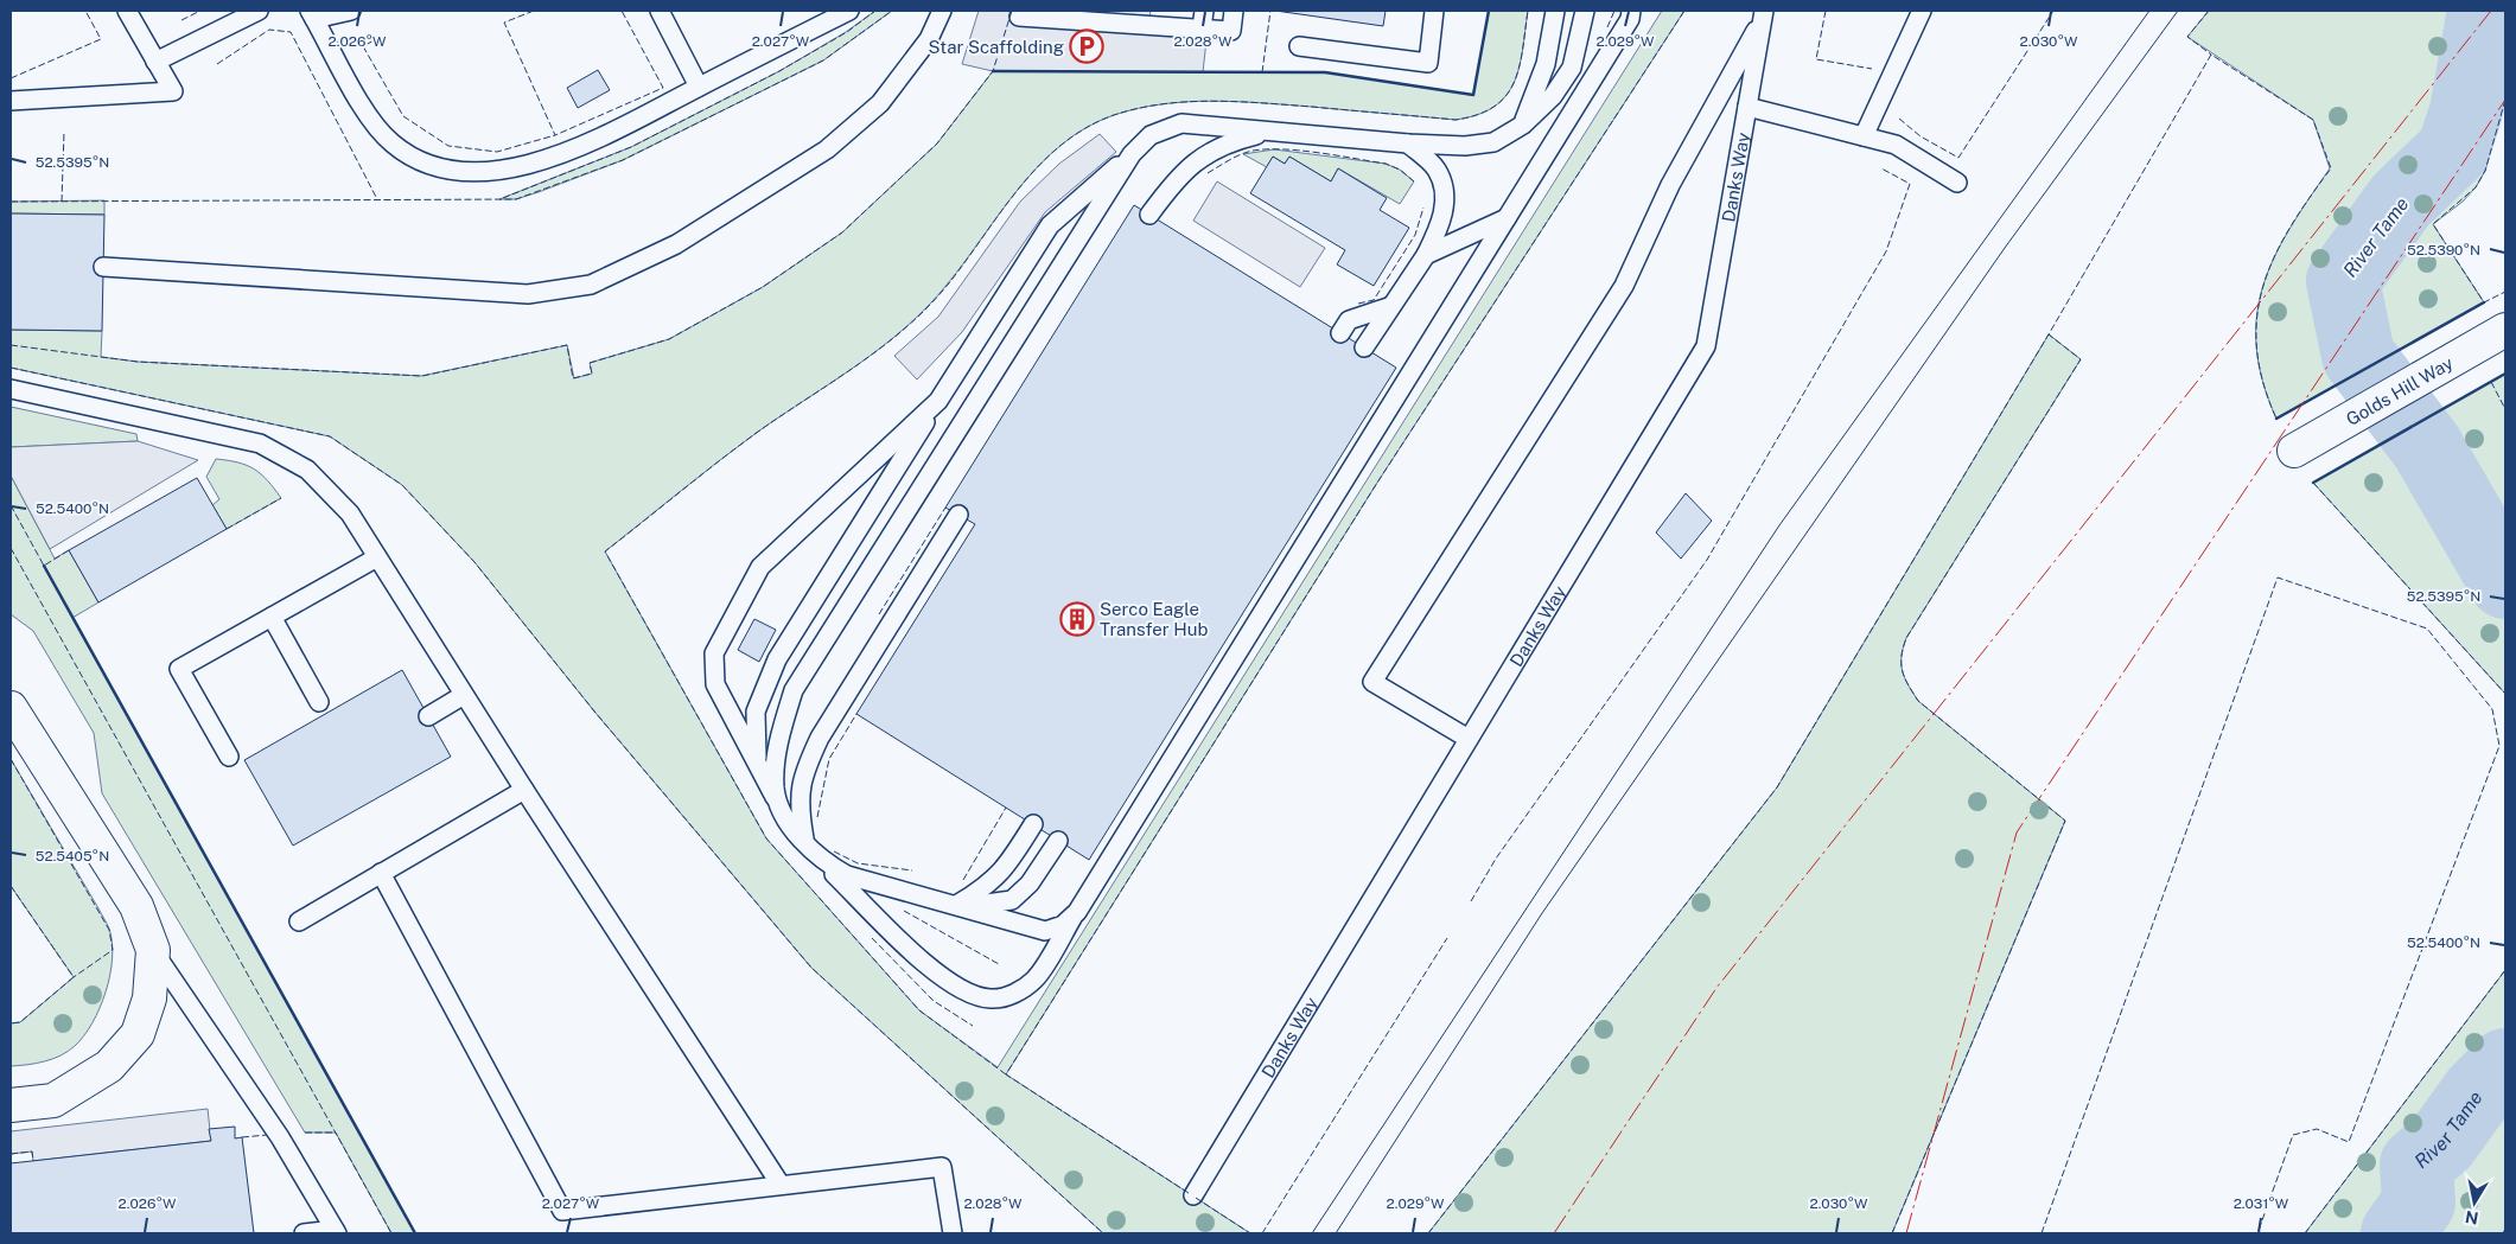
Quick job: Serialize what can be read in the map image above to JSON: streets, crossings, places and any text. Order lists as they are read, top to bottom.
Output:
{
  "streets": {
    "street": ["Golds Hill Way"],
    "lane": ["Danks Way"]
  },
  "water": ["River Tame"],
  "places": {
    "parking": ["Star Scaffolding"],
    "building": ["Serco Eagle Transfer Hub"]
  },
  "north": "bottom",
  "coordinates": [
    "2.026°W",
    "2.027°W",
    "2.028°W",
    "2.029°W",
    "2.030°W",
    "52.5395°N",
    "52.5390°N",
    "52.5400°N",
    "52.5405°N",
    "2.031°W"
  ]
}
